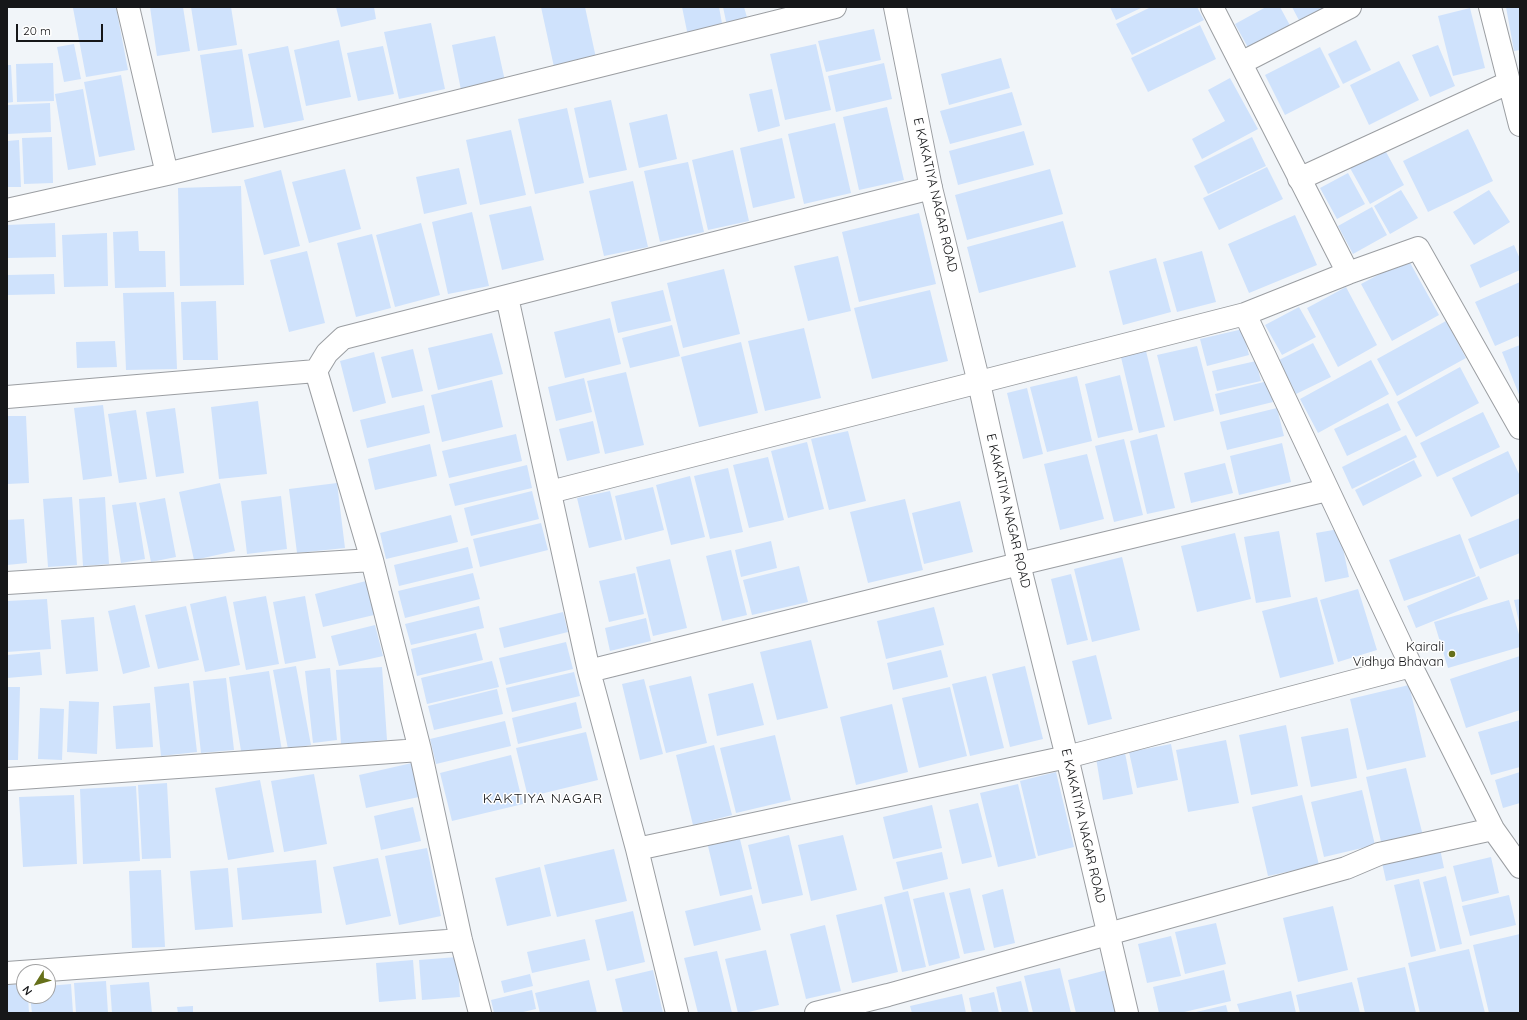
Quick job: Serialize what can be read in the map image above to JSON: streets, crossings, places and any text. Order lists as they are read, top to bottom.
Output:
{
  "streets": {
    "street": ["E KAKATIYA NAGAR ROAD"]
  },
  "districts": ["KAKTIYA NAGAR"],
  "places": ["Kairali Vidhya Bhavan"],
  "scale_bar": "20 m",
  "north": "bottom left"
}
